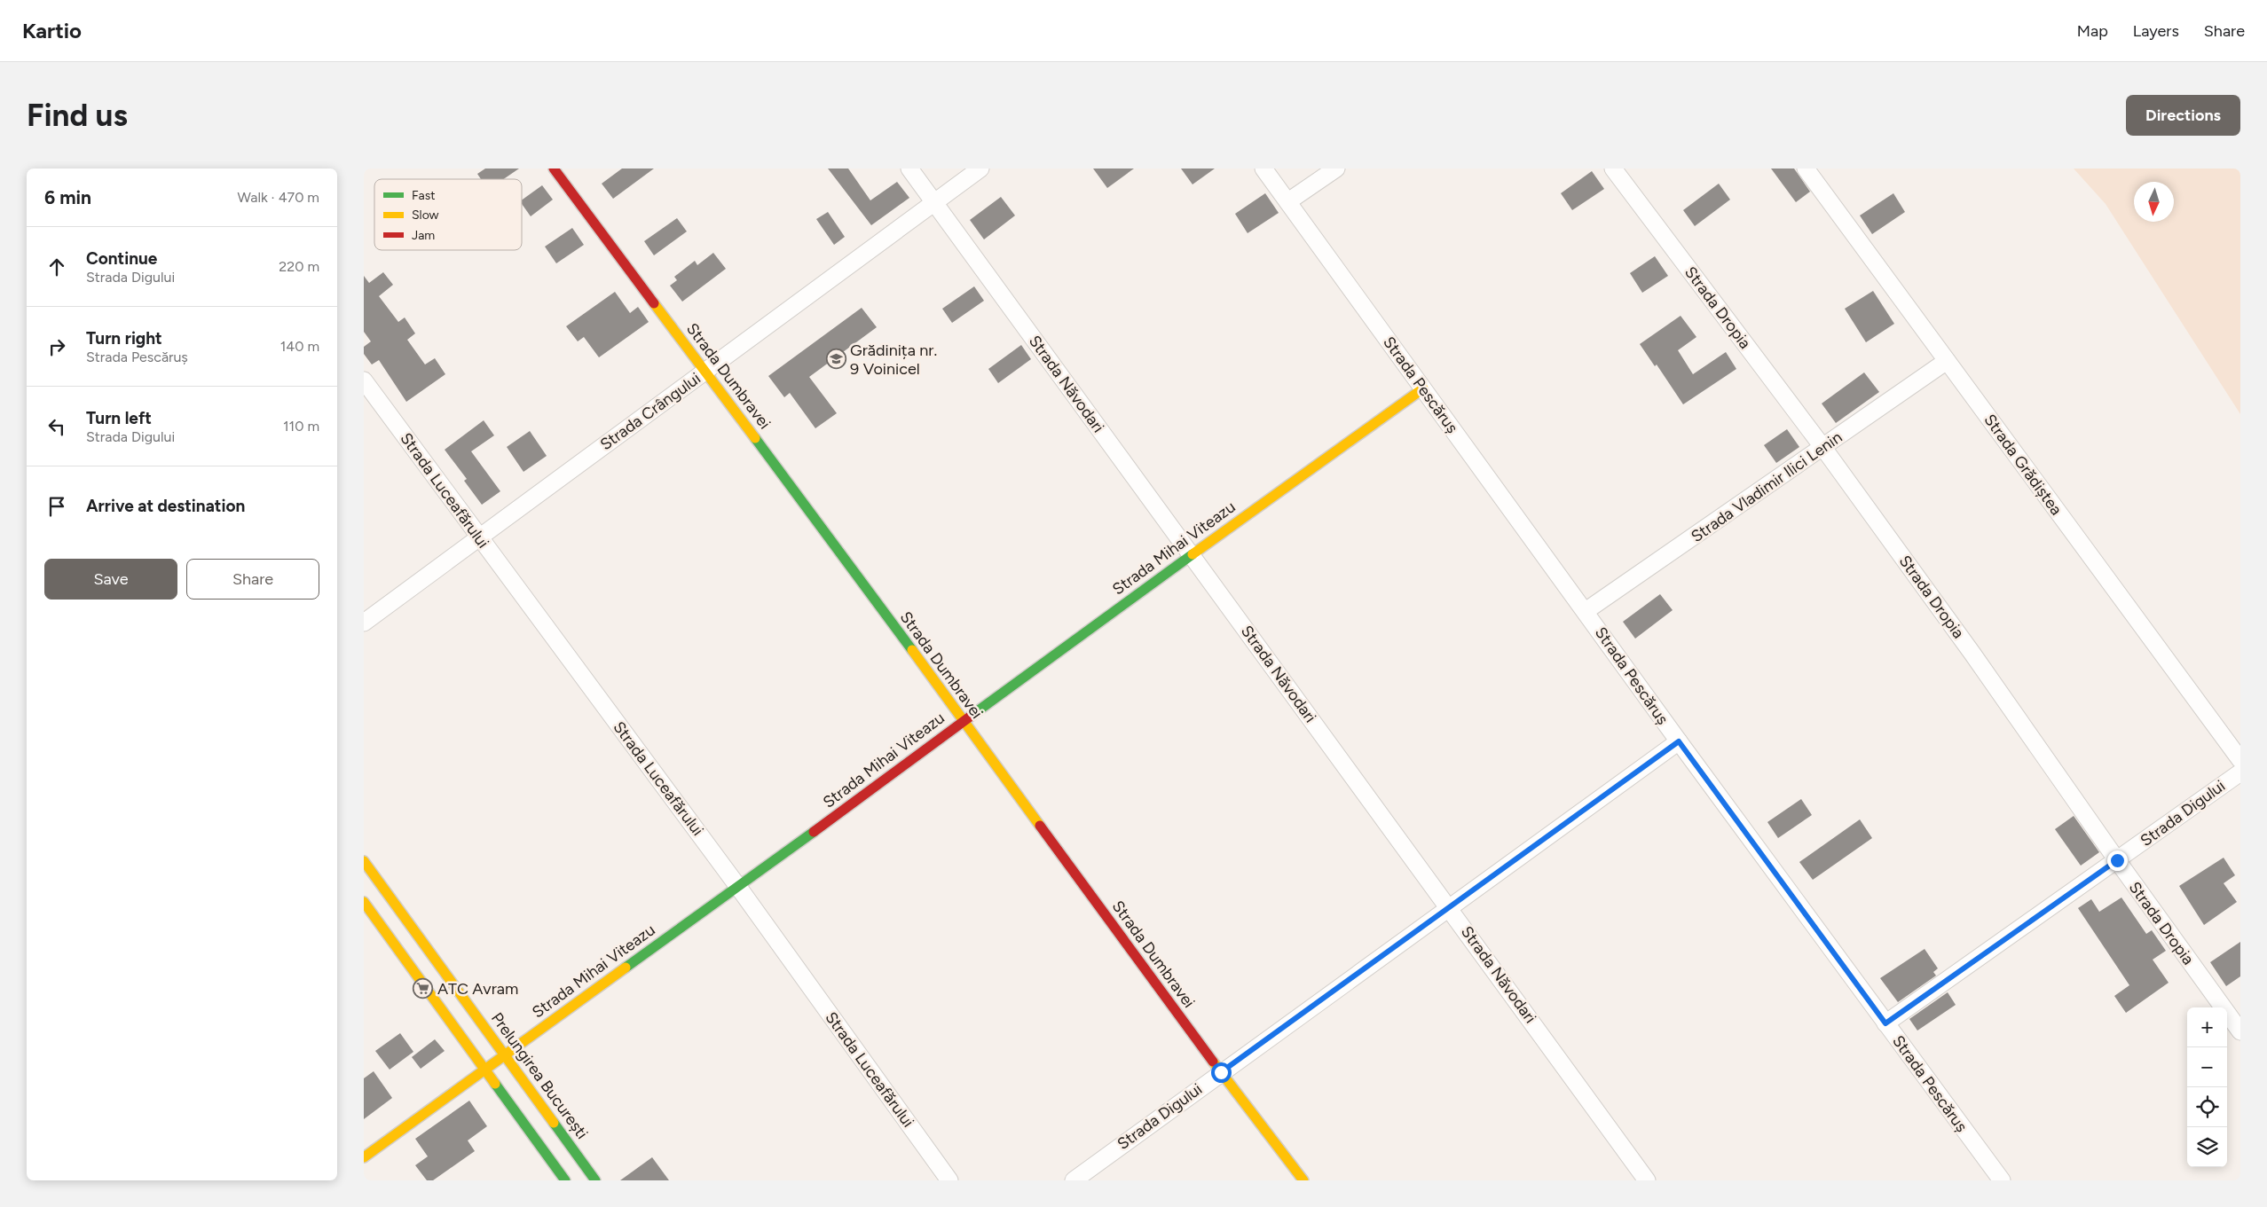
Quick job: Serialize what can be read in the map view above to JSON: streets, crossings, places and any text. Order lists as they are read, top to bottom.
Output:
{
  "streets": {
    "street": [
      "Strada Dropia",
      "Strada Dumbravei",
      "Strada Năvodari",
      "Strada Pescăruș",
      "Strada Crângului",
      "Strada Grădiștea",
      "Strada Vladimir Ilici Lenin",
      "Strada Luceafărului",
      "Strada Mihai Viteazu",
      "Strada Digului",
      "Prelungirea București"
    ]
  },
  "crossings": [
    ["Strada Dropia", "Strada Vladimir Ilici Lenin"],
    ["Strada Dropia", "Strada Digului"],
    ["Strada Dumbravei", "Strada Crângului"],
    ["Strada Dumbravei", "Strada Mihai Viteazu"],
    ["Strada Dumbravei", "Strada Digului"],
    ["Strada Năvodari", "Strada Crângului"],
    ["Strada Năvodari", "Strada Mihai Viteazu"],
    ["Strada Năvodari", "Strada Digului"],
    ["Strada Pescăruș", "Strada Vladimir Ilici Lenin"],
    ["Strada Pescăruș", "Strada Mihai Viteazu"],
    ["Strada Pescăruș", "Strada Digului"],
    ["Strada Crângului", "Strada Luceafărului"],
    ["Strada Grădiștea", "Strada Vladimir Ilici Lenin"],
    ["Strada Luceafărului", "Strada Mihai Viteazu"],
    ["Strada Mihai Viteazu", "Prelungirea București"]
  ],
  "places": {
    "school or university": ["Grădinița nr. 9 Voinicel"],
    "supermarket": ["ATC Avram"]
  },
  "legend": ["Fast", "Slow", "Jam"],
  "north": "bottom",
  "page": {
    "header": "Kartio",
    "nav": ["Map", "Layers", "Share"],
    "buttons": [
      "Directions",
      ["Save", "Share"]
    ],
    "title": "Find us",
    "heading": ["6 min", "Walk · 470 m"],
    "list": [
      ["Continue", "Strada Digului", "220 m"],
      ["Turn right", "Strada Pescăruș", "140 m"],
      ["Turn left", "Strada Digului", "110 m"],
      "Arrive at destination"
    ],
    "map_buttons": ["+", "−"]
  }
}
